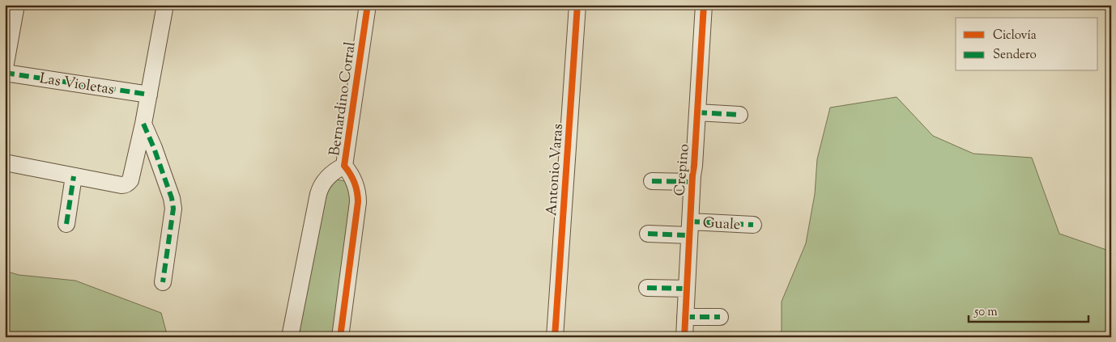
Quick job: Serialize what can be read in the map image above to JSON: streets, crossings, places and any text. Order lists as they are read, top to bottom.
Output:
{
  "streets": {
    "street": [
      "Las Violetas",
      "Bernardino Corral",
      "Antonio Varas",
      "Crepino",
      "Guale"
    ]
  },
  "crossings": [
    ["Crepino", "Guale"]
  ],
  "legend": ["Ciclovía", "Sendero"],
  "scale_bar": "50 m"
}
